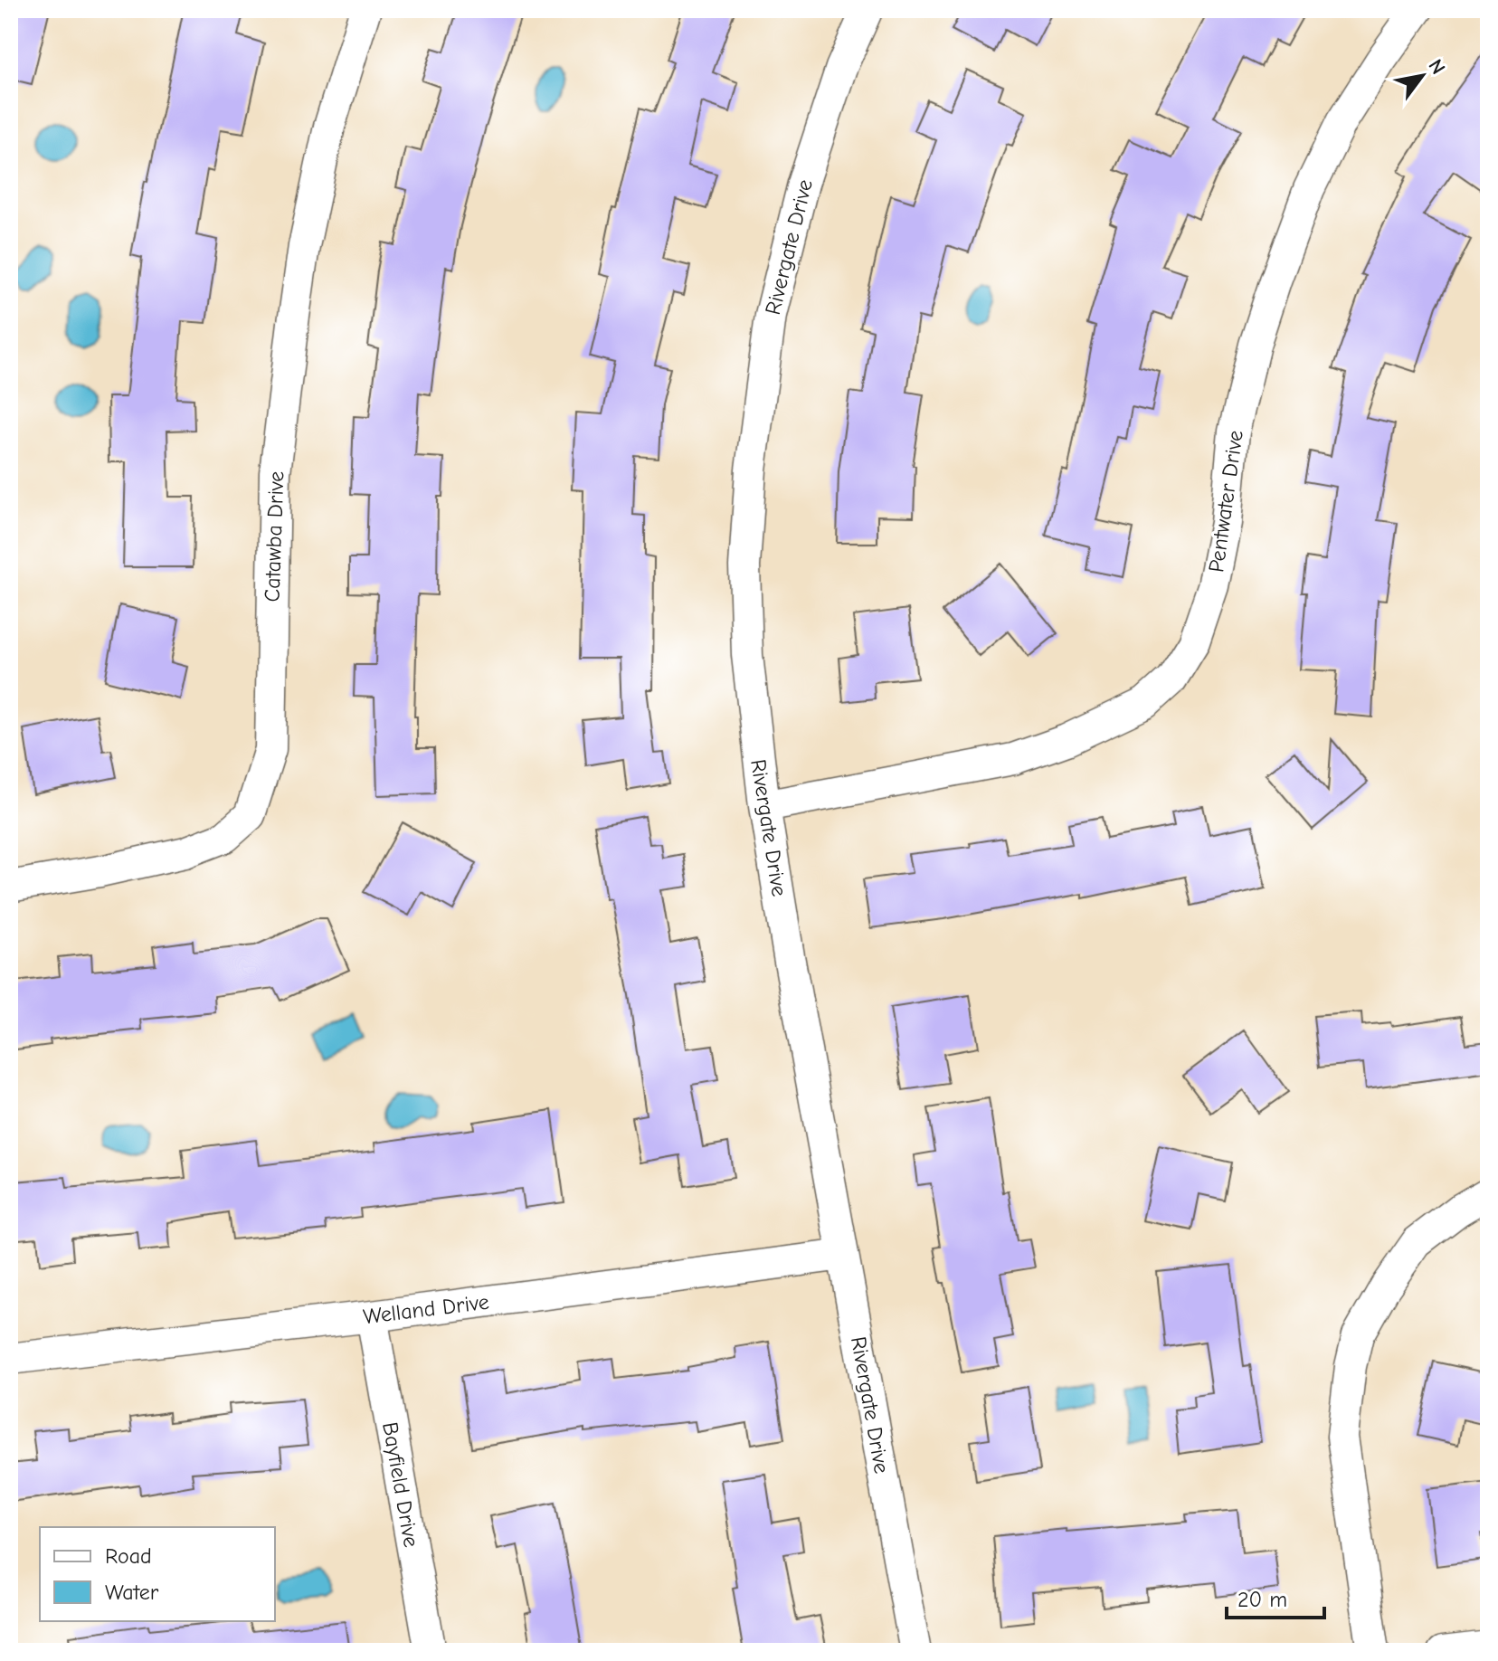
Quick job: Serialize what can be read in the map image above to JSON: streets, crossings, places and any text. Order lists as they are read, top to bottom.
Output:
{
  "streets": {
    "street": [
      "Rivergate Drive",
      "Pentwater Drive",
      "Catawba Drive",
      "Welland Drive",
      "Bayfield Drive"
    ]
  },
  "crossings": [
    ["Rivergate Drive", "Pentwater Drive"],
    ["Rivergate Drive", "Welland Drive"],
    ["Welland Drive", "Bayfield Drive"]
  ],
  "legend": ["Road", "Water"],
  "scale_bar": "20 m",
  "north": "top right"
}
